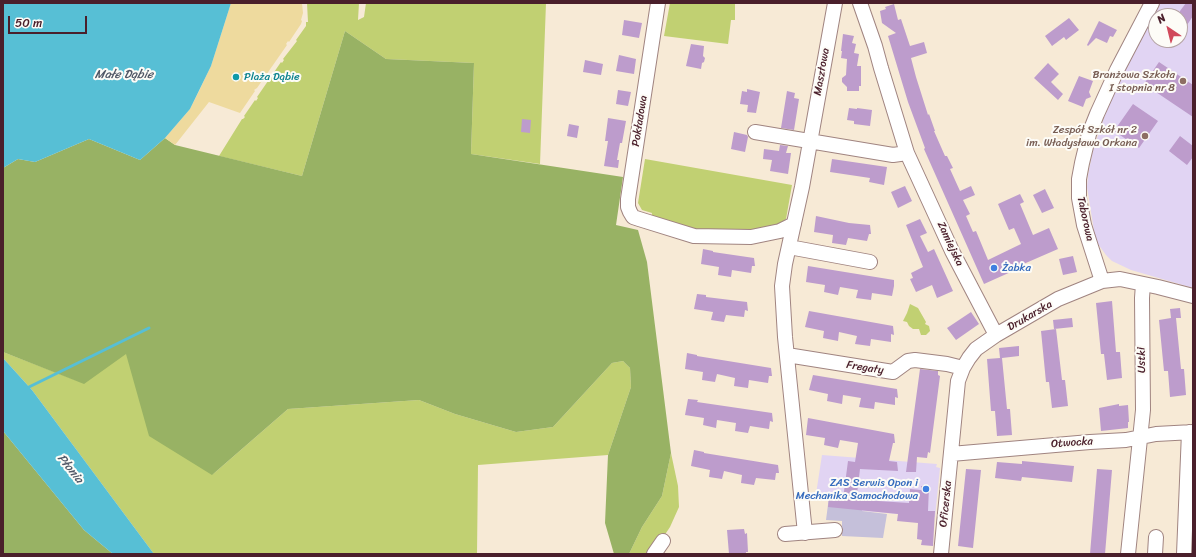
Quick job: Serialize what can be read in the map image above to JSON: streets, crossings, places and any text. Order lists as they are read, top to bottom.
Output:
{
  "streets": {
    "street": [
      "Masztowa",
      "Pokładowa",
      "Taborowa",
      "Zamiejska",
      "Drukarska",
      "Ustki",
      "Fregaty",
      "Otwocka",
      "Oficerska"
    ]
  },
  "crossings": [
    ["Masztowa", "Pokładowa"],
    ["Taborowa", "Drukarska"],
    ["Zamiejska", "Drukarska"],
    ["Drukarska", "Ustki"],
    ["Drukarska", "Fregaty"],
    ["Drukarska", "Otwocka"],
    ["Drukarska", "Oficerska"],
    ["Ustki", "Otwocka"],
    ["Otwocka", "Oficerska"]
  ],
  "water": ["Małe Dąbie", "Płonia"],
  "places": [
    "Plaża Dąbie",
    "Branżowa Szkoła I stopnia nr 8",
    "Zespół Szkół nr 2 im. Władysława Orkana",
    "Żabka",
    "ZAS Serwis Opon i Mechanika Samochodowa"
  ],
  "scale_bar": "50 m",
  "north": "top left"
}
